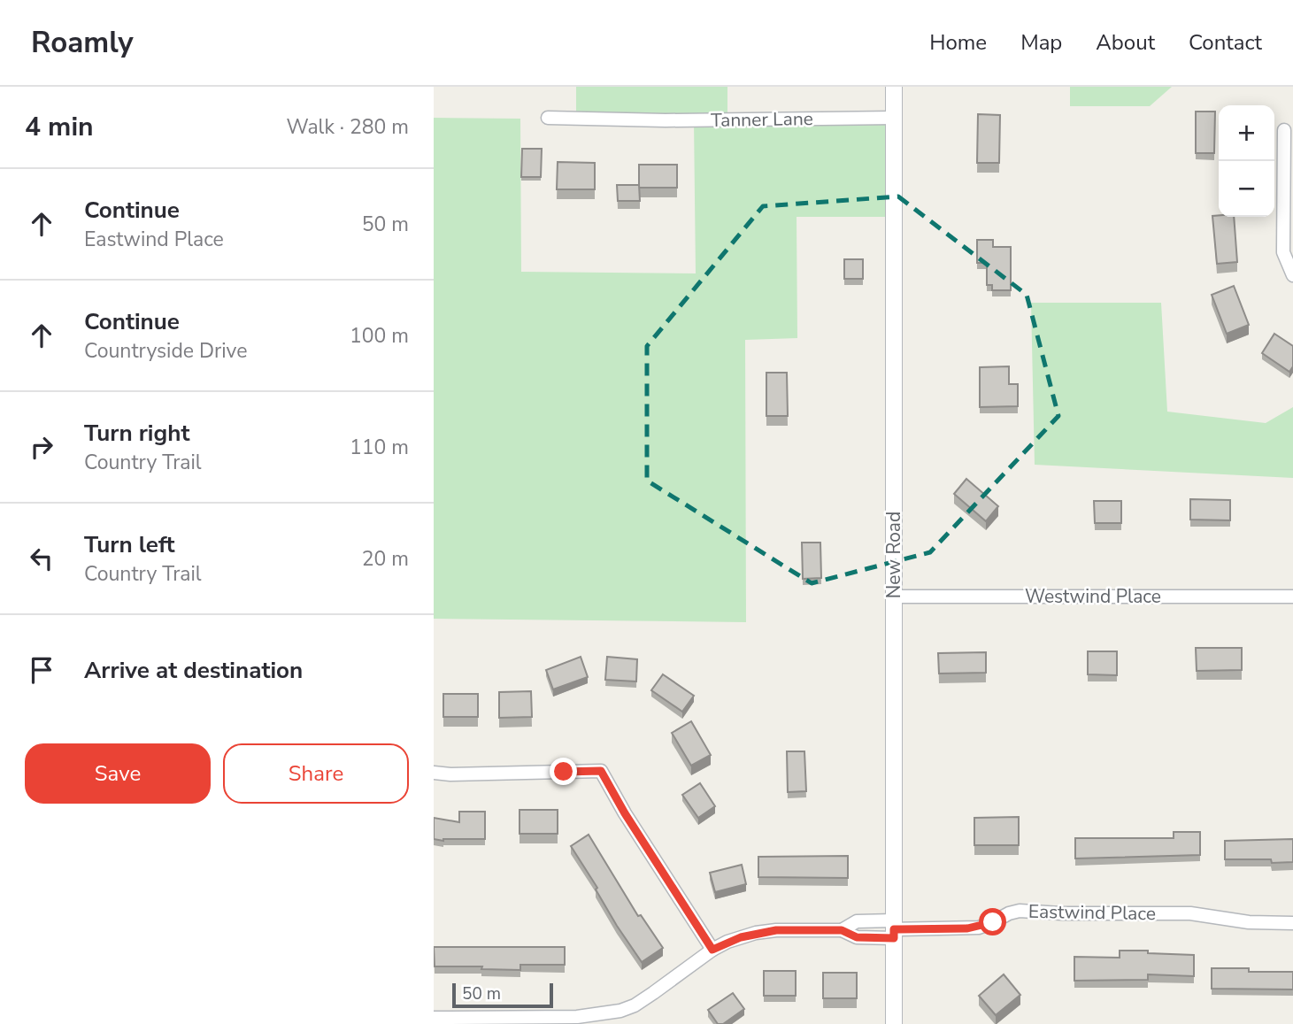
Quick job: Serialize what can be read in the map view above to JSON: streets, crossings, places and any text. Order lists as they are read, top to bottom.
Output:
{
  "streets": {
    "street": [
      "Tanner Lane",
      "New Road",
      "Westwind Place",
      "Eastwind Place"
    ]
  },
  "crossings": [
    ["Tanner Lane", "New Road"],
    ["New Road", "Westwind Place"],
    ["New Road", "Eastwind Place"]
  ],
  "scale_bar": "50 m",
  "page": {
    "header": "Roamly",
    "nav": [
      "Home",
      "Map",
      "About",
      "Contact"
    ],
    "heading": ["4 min", "Walk · 280 m"],
    "map_buttons": ["+", "−"],
    "list": [
      ["Continue", "Eastwind Place", "50 m"],
      ["Continue", "Countryside Drive", "100 m"],
      ["Turn right", "Country Trail", "110 m"],
      ["Turn left", "Country Trail", "20 m"],
      "Arrive at destination"
    ],
    "buttons": ["Save", "Share"],
    "scale": "50 m"
  }
}
